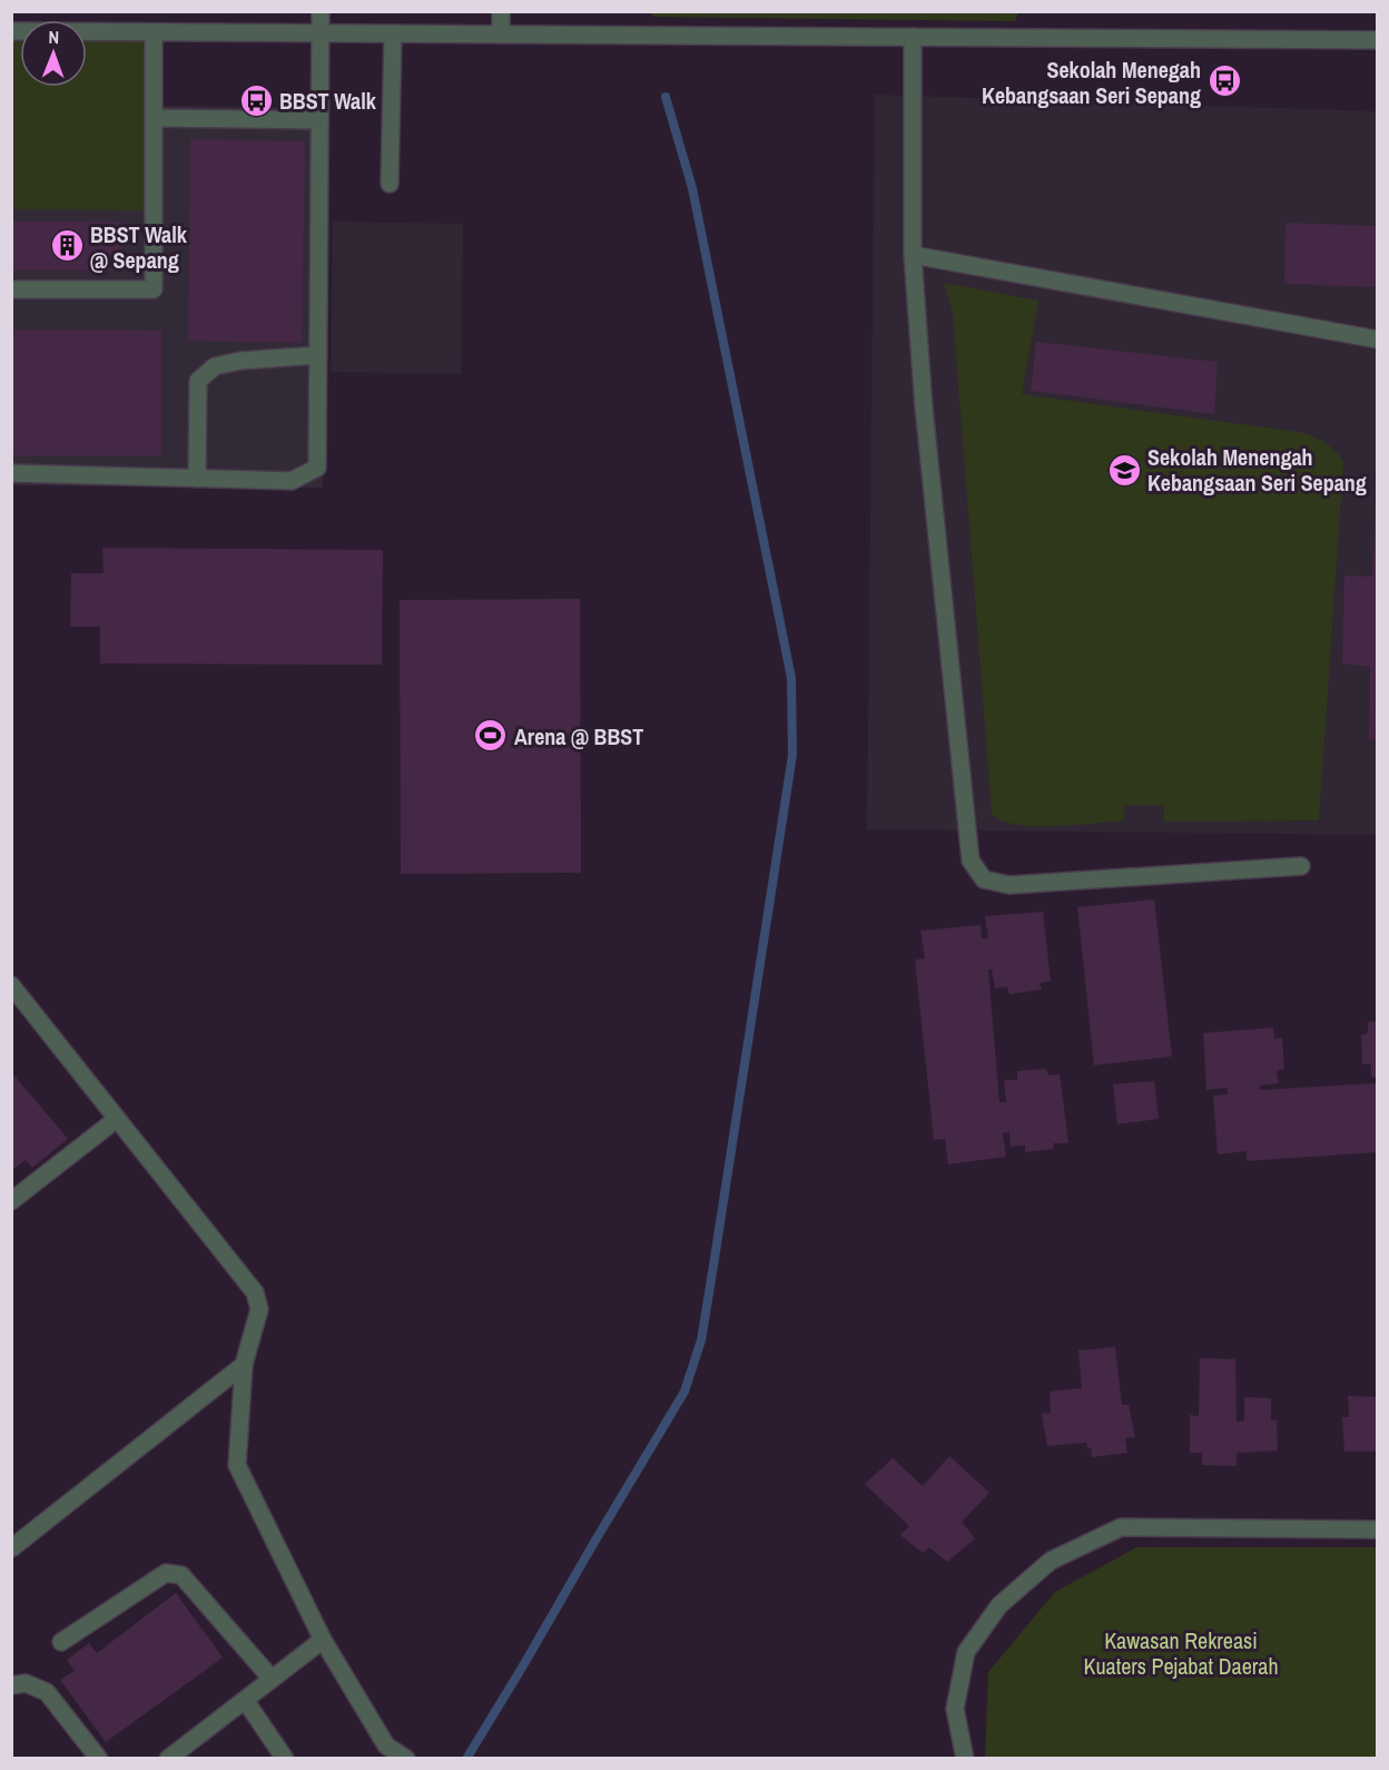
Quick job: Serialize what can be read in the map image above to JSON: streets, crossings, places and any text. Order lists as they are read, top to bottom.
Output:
{
  "parks": ["Kawasan Rekreasi Kuaters Pejabat Daerah"],
  "places": {
    "bus stop": ["Sekolah Menegah Kebangsaan Seri Sepang", "BBST Walk"],
    "building": ["BBST Walk @ Sepang"],
    "school or university": ["Sekolah Menengah Kebangsaan Seri Sepang"],
    "sports": ["Arena @ BBST"]
  },
  "north": "top"
}
